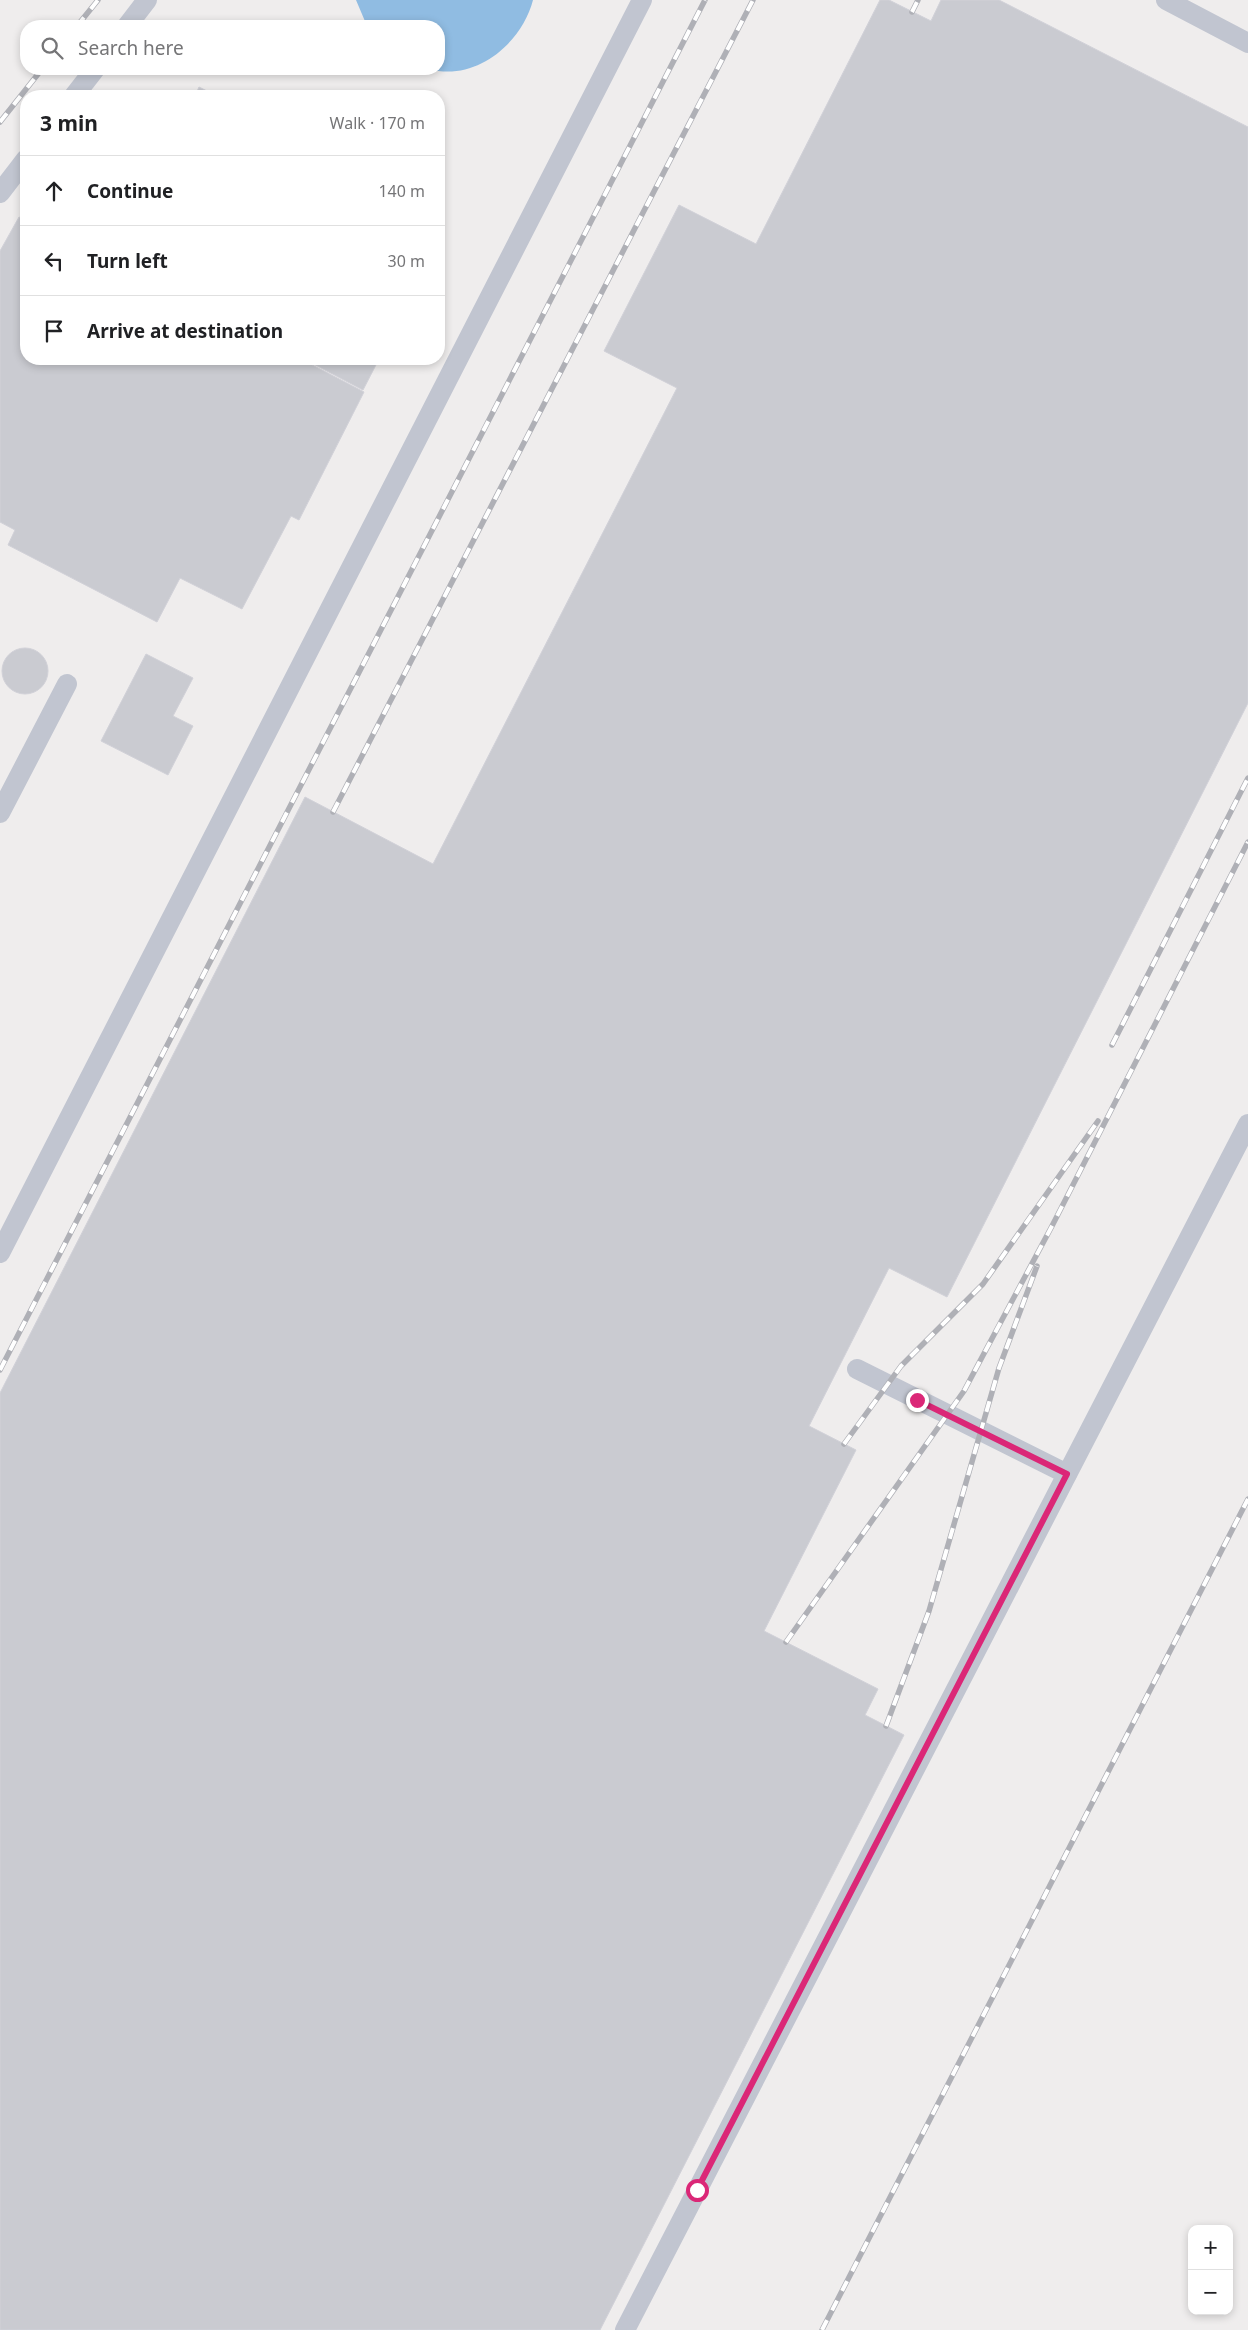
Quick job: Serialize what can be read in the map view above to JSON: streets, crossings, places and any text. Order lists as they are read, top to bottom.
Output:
{
  "page": {
    "search": "Search here",
    "heading": ["3 min", "Walk · 170 m"],
    "list": [
      ["Continue", "140 m"],
      ["Turn left", "30 m"],
      "Arrive at destination"
    ],
    "map_buttons": ["+", "−"]
  }
}
